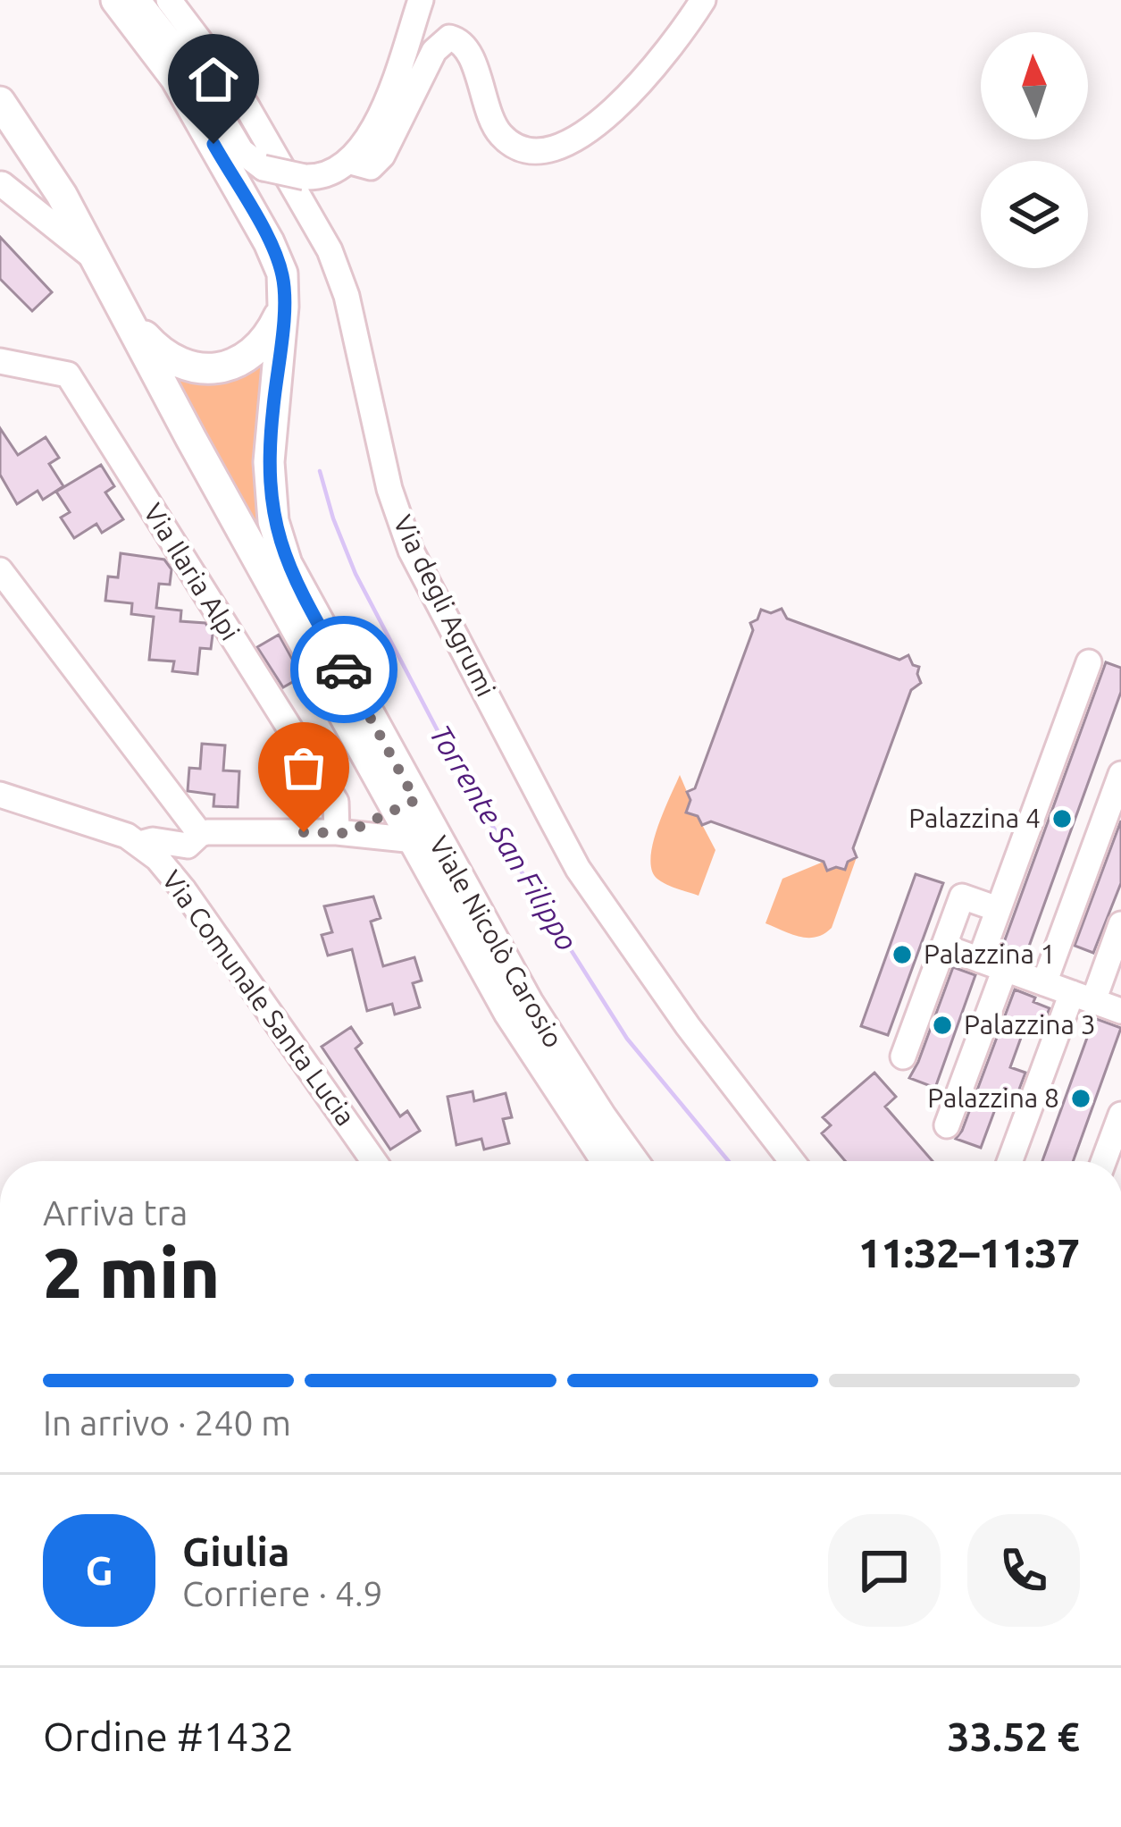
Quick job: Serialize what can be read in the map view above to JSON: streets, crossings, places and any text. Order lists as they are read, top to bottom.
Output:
{
  "streets": {
    "main road": ["Viale Nicolò Carosio"],
    "street": ["Via Ilaria Alpi", "Via degli Agrumi", "Via Comunale Santa Lucia"]
  },
  "water": ["Torrente San Filippo"],
  "places": [
    "Palazzina 4",
    "Palazzina 1",
    "Palazzina 3",
    "Palazzina 8"
  ],
  "north": "top",
  "page": {
    "heading": ["2 min", "Arriva tra", "11:32–11:37"],
    "panel": [
      "Giulia",
      "Corriere · 4.9",
      "Ordine #1432",
      "33.52 €"
    ],
    "bar": "In arrivo · 240 m",
    "round": "G"
  }
}
